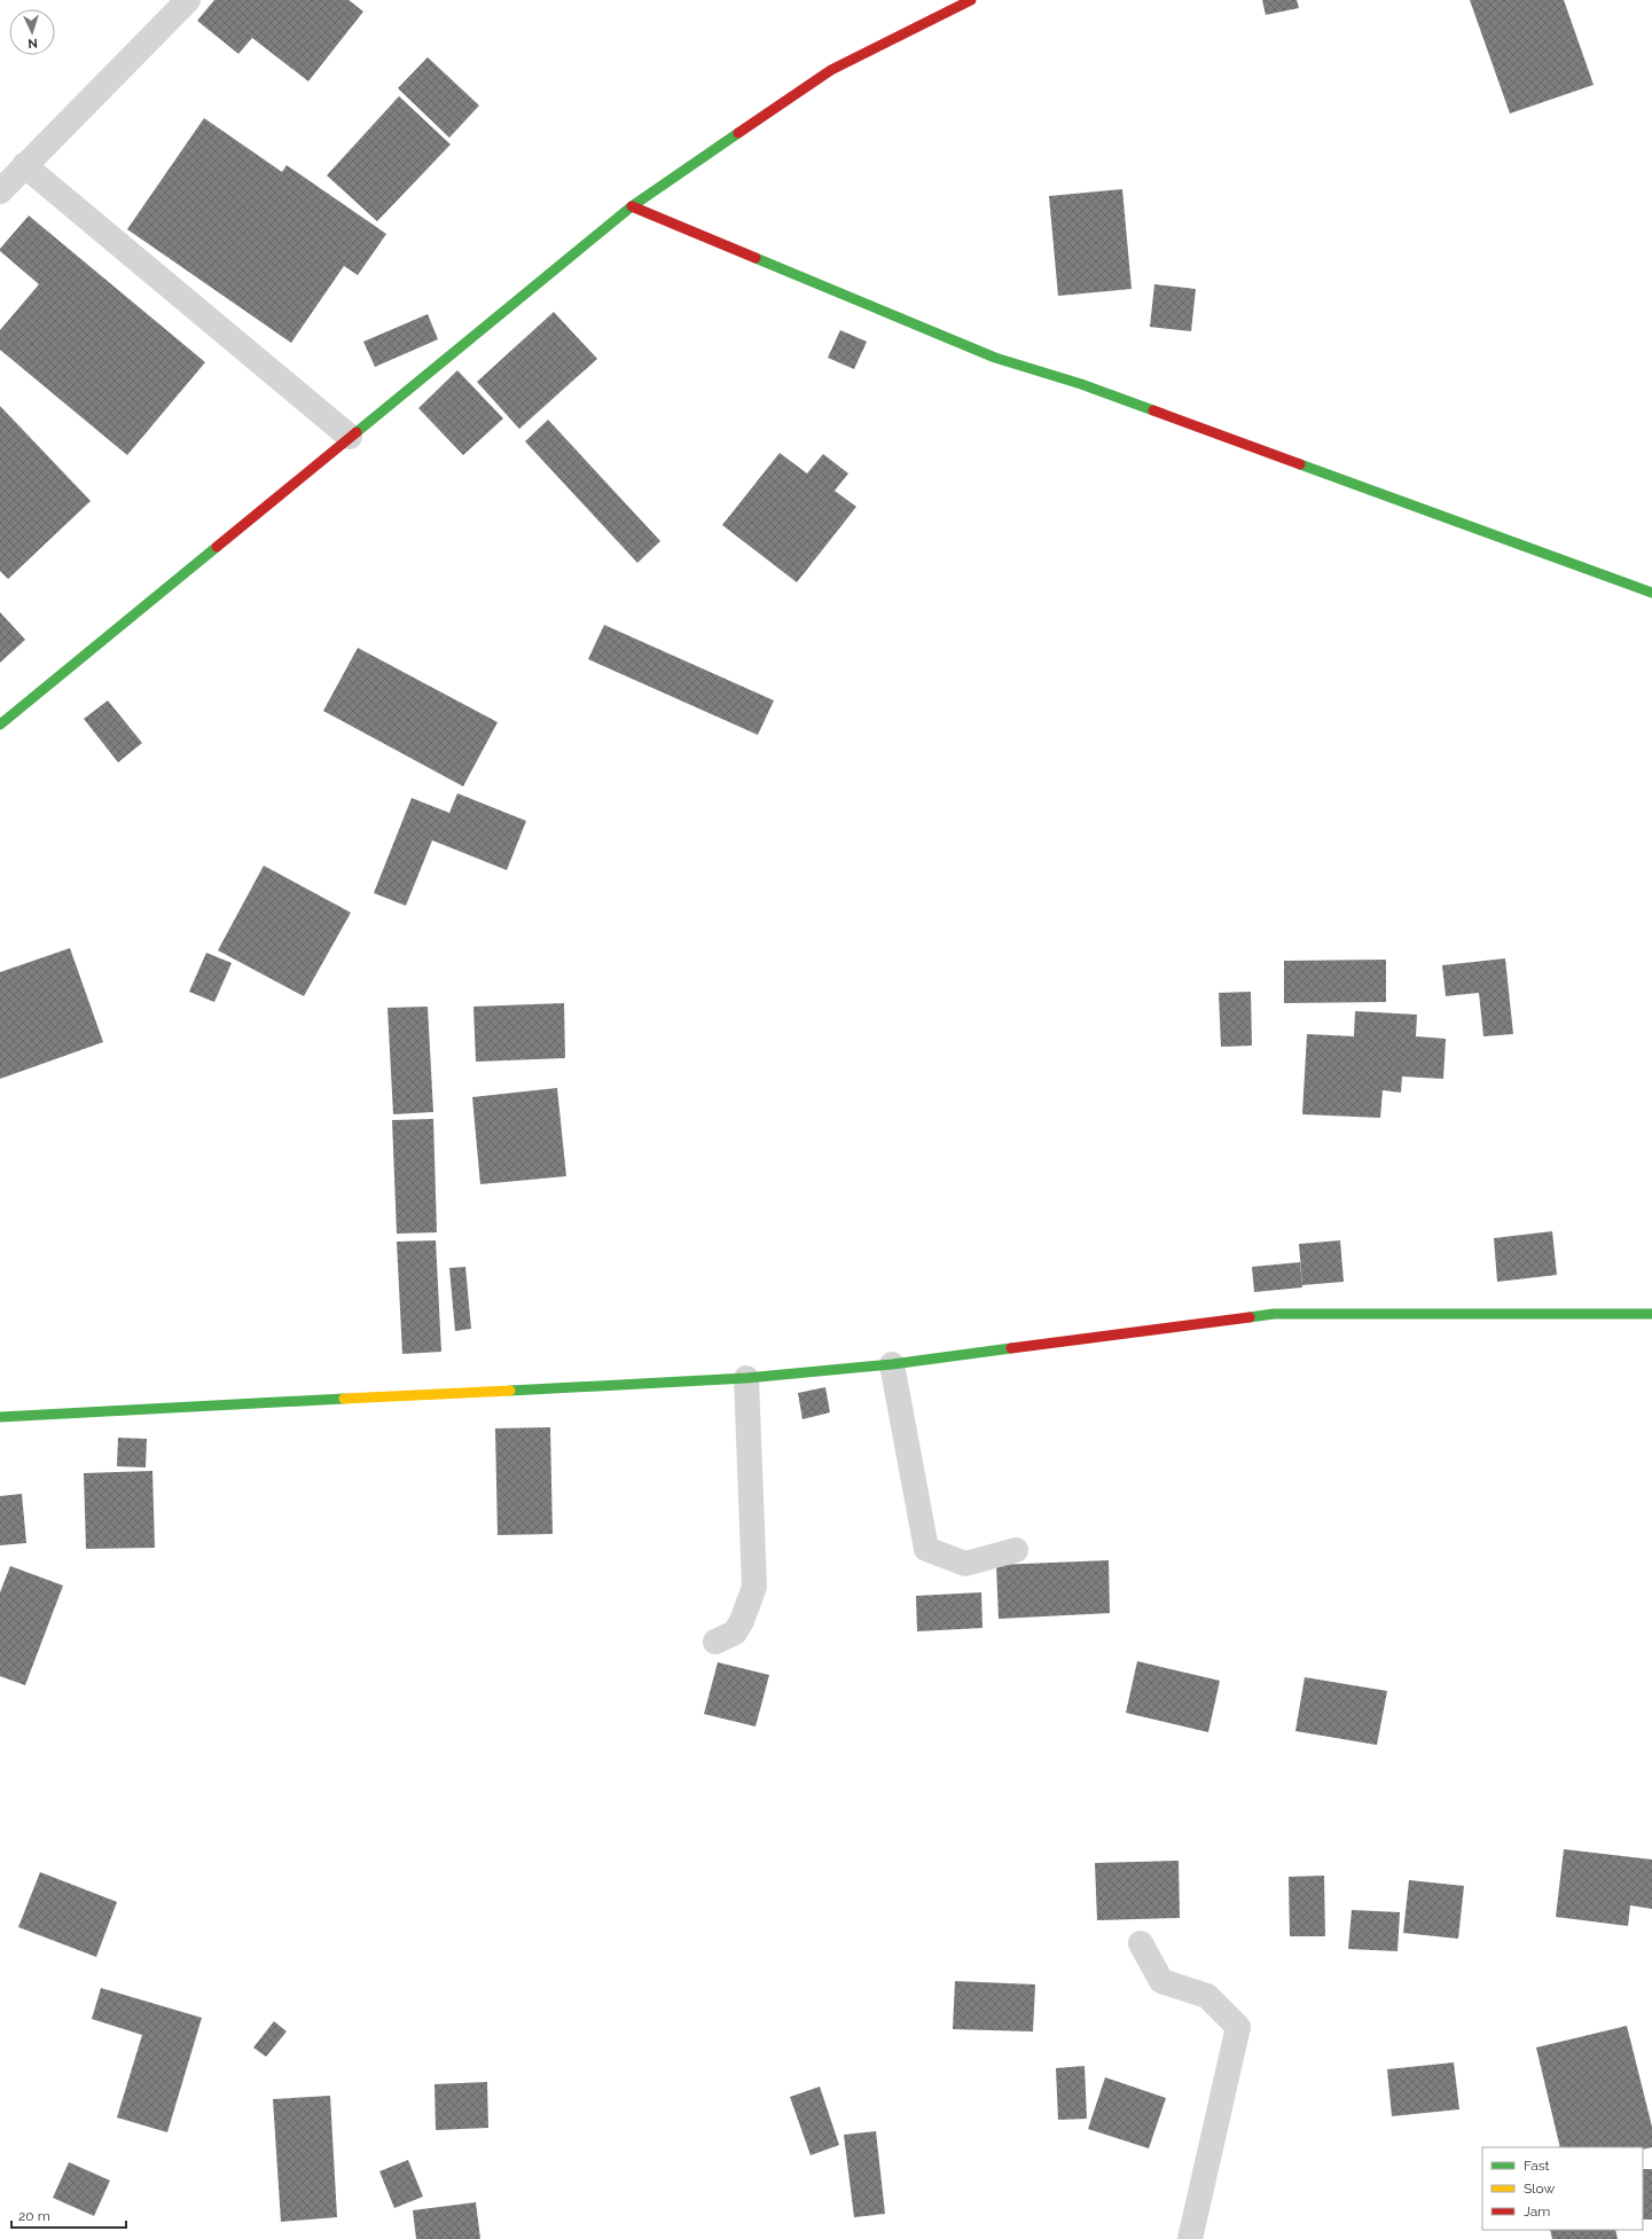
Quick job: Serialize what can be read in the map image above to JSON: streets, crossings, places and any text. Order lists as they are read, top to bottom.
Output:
{
  "legend": ["Fast", "Slow", "Jam"],
  "scale_bar": "20 m",
  "north": "bottom"
}
